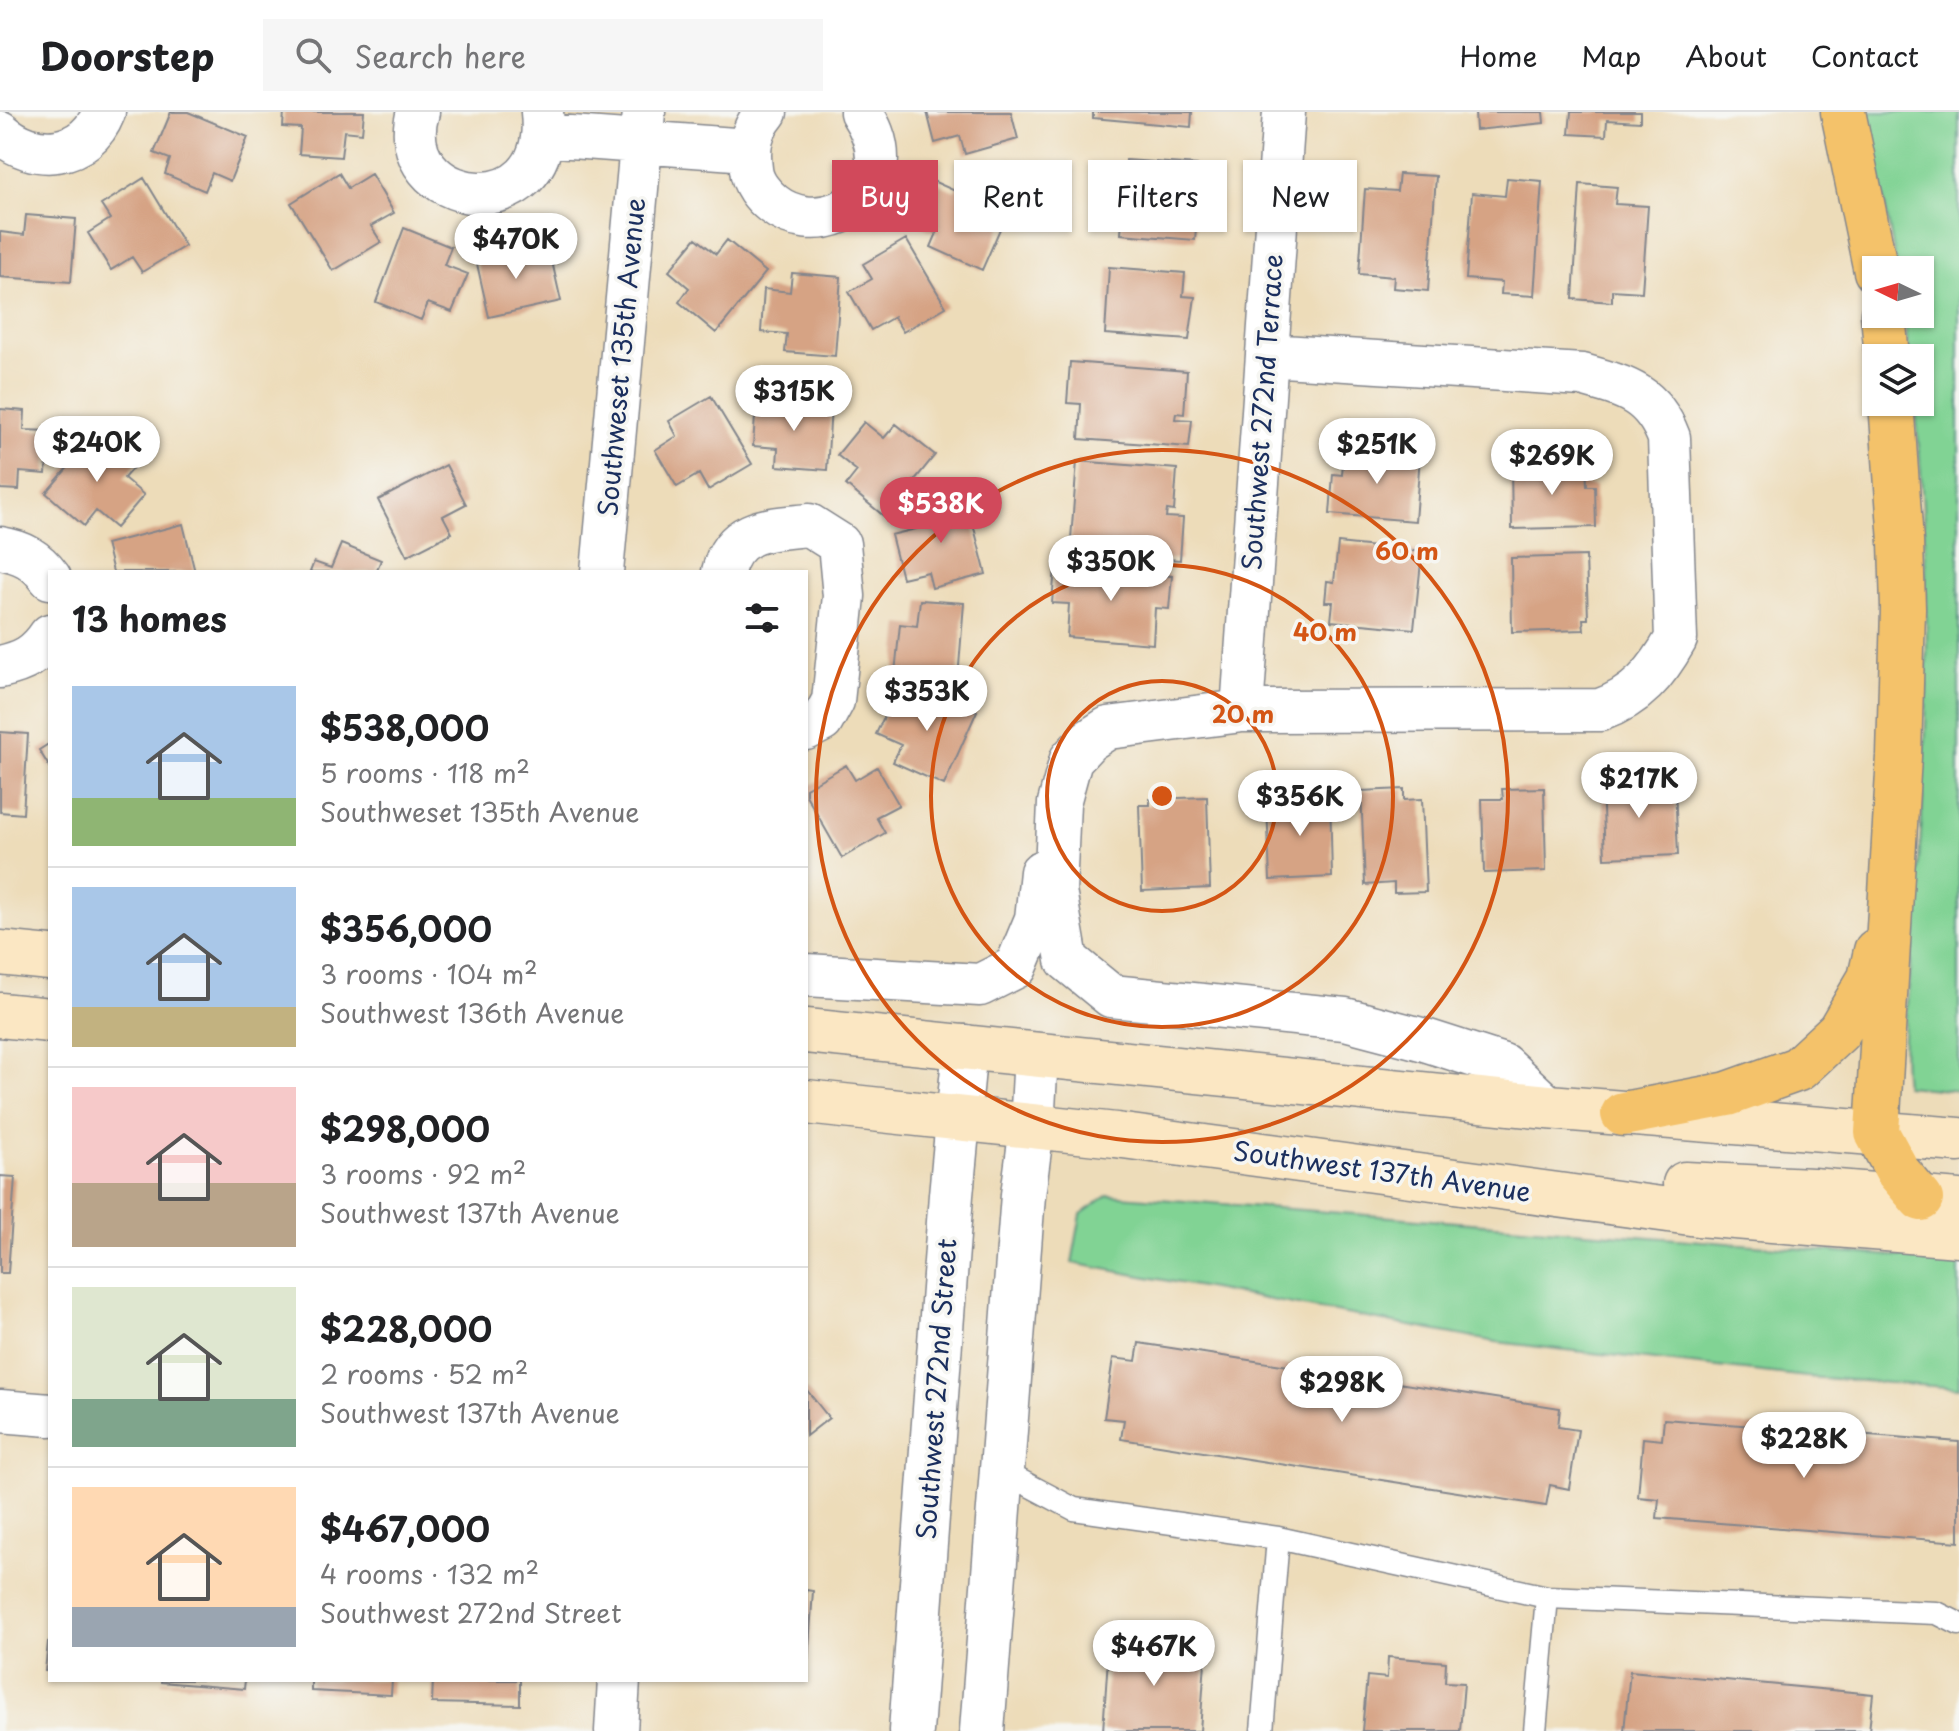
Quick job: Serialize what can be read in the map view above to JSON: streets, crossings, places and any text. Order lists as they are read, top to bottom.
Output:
{
  "streets": {
    "main road": ["Southwest 137th Avenue"],
    "street": ["Southweset 135th Avenue", "Southwest 272nd Terrace", "Southwest 272nd Street"]
  },
  "crossings": [
    ["Southwest 137th Avenue", "Southwest 272nd Street"]
  ],
  "north": "left",
  "page": {
    "header": "Doorstep",
    "search": "Search here",
    "nav": [
      "Home",
      "Map",
      "About",
      "Contact"
    ],
    "chip": [
      "Buy",
      "Rent",
      "Filters",
      "New"
    ],
    "price": [
      "$470K",
      "$315K",
      "$240K",
      "$251K",
      "$269K",
      "$538K",
      "$350K",
      "$353K",
      "$217K",
      "$356K",
      "$298K",
      "$228K",
      "$467K"
    ],
    "heading": "13 homes",
    "list": [
      {
        "name": "$538,000",
        "note": "5 rooms · 118 m² · Southweset 135th Avenue"
      },
      {
        "name": "$356,000",
        "note": "3 rooms · 104 m² · Southwest 136th Avenue"
      },
      {
        "name": "$298,000",
        "note": "3 rooms · 92 m² · Southwest 137th Avenue"
      },
      {
        "name": "$228,000",
        "note": "2 rooms · 52 m² · Southwest 137th Avenue"
      },
      {
        "name": "$467,000",
        "note": "4 rooms · 132 m² · Southwest 272nd Street"
      }
    ]
  },
  "rings": ["60 m", "40 m", "20 m"]
}
